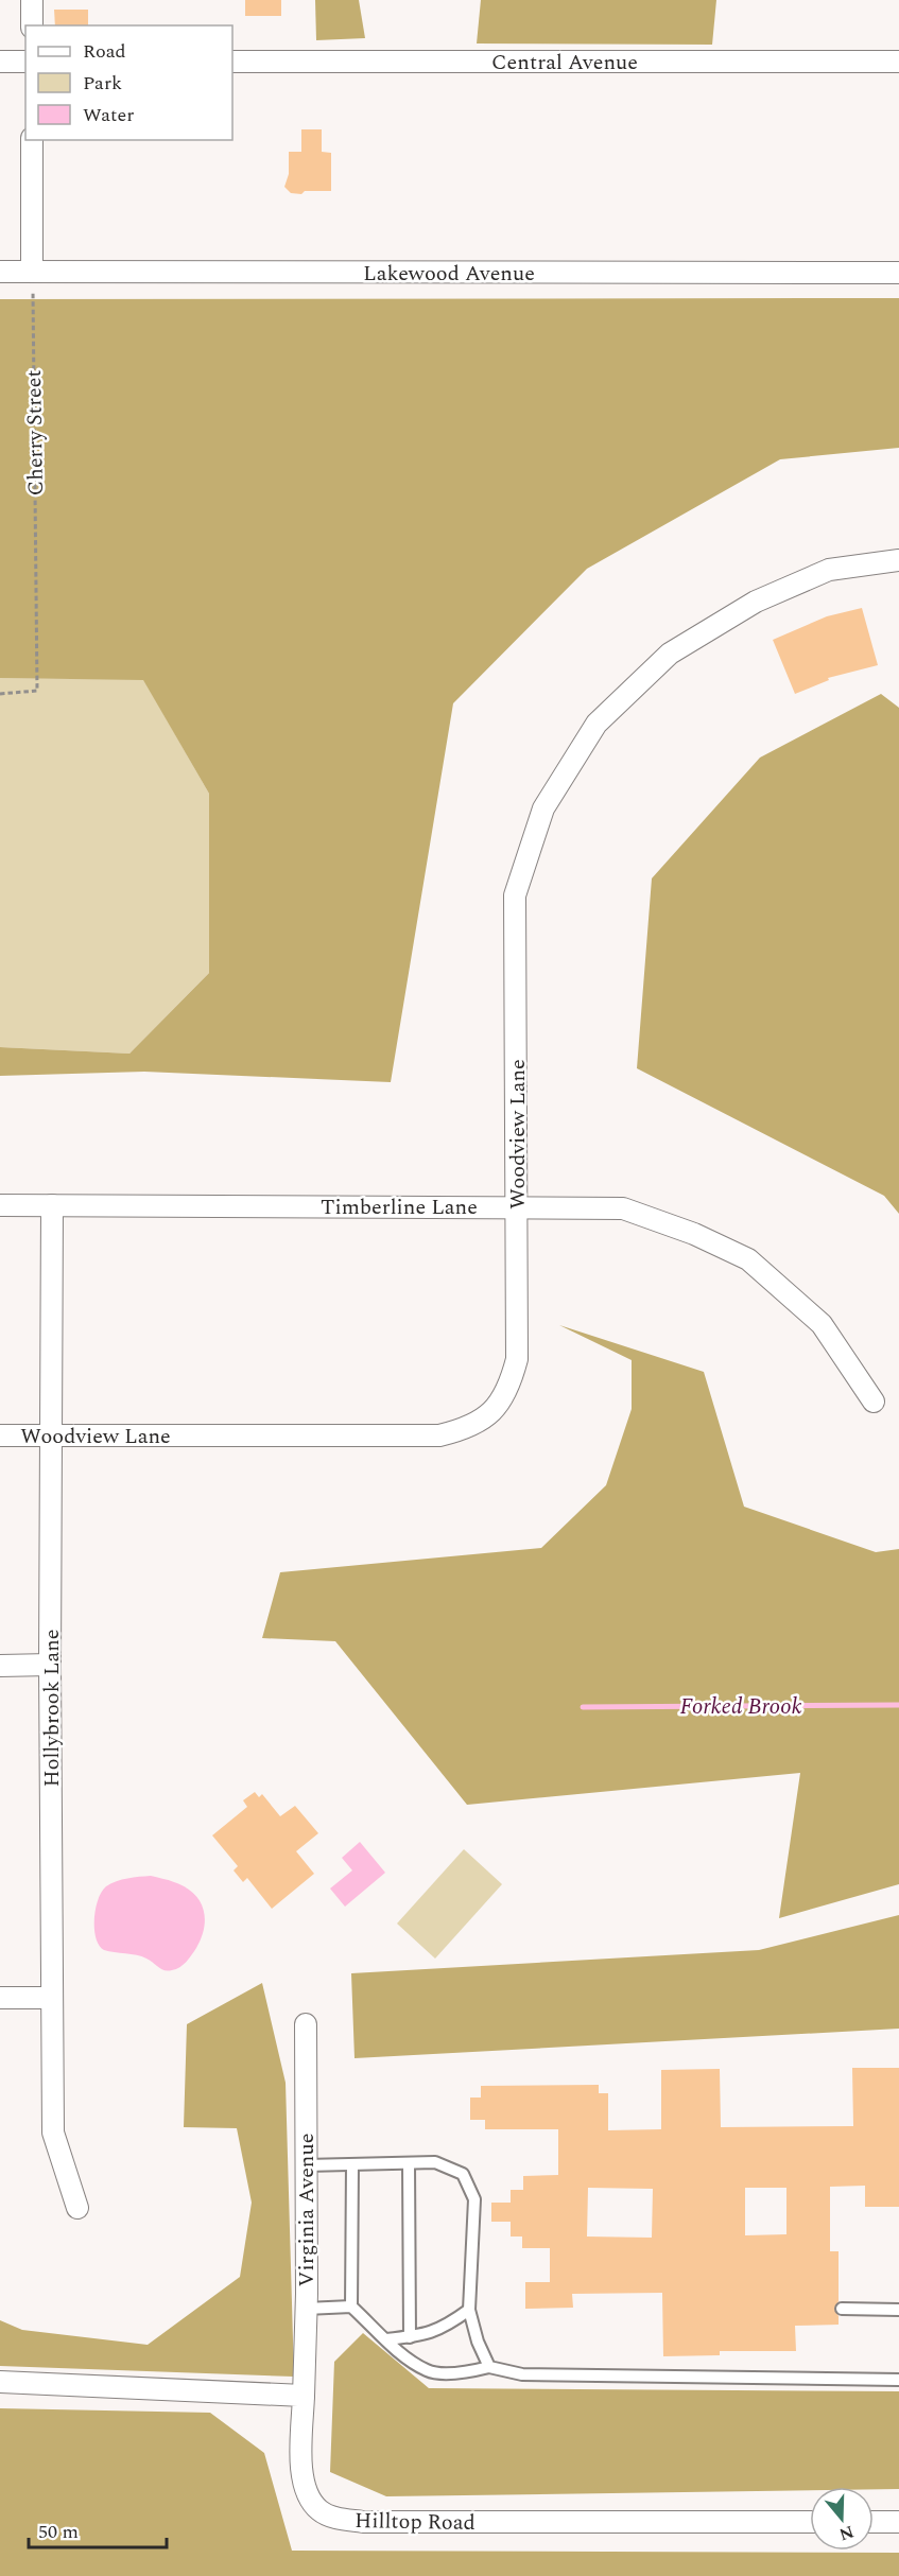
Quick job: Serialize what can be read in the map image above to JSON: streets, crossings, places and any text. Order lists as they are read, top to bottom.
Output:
{
  "streets": {
    "street": [
      "Central Avenue",
      "Lakewood Avenue",
      "Woodview Lane",
      "Timberline Lane",
      "Hollybrook Lane",
      "Virginia Avenue",
      "Hilltop Road"
    ],
    "path": ["Cherry Street"]
  },
  "crossings": [
    ["Lakewood Avenue", "Cherry Street"],
    ["Woodview Lane", "Timberline Lane"],
    ["Woodview Lane", "Hollybrook Lane"],
    ["Timberline Lane", "Hollybrook Lane"],
    ["Virginia Avenue", "Hilltop Road"]
  ],
  "water": ["Forked Brook"],
  "legend": ["Road", "Park", "Water"],
  "scale_bar": "50 m",
  "north": "bottom"
}
